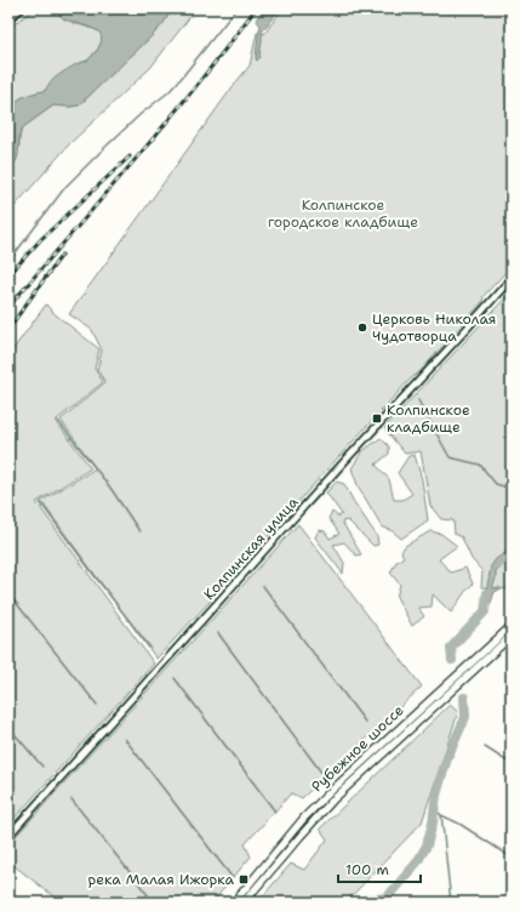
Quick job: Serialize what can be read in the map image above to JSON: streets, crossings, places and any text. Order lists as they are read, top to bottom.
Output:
{
  "streets": {
    "main road": ["Рубежное шоссе"],
    "street": ["Колпинская улица"]
  },
  "parks": ["Колпинское городское кладбище"],
  "places": {
    "other": ["Церковь Николая Чудотворца"],
    "transit": ["Колпинское кладбище", "река Малая Ижорка"]
  },
  "scale_bar": "100 m"
}
